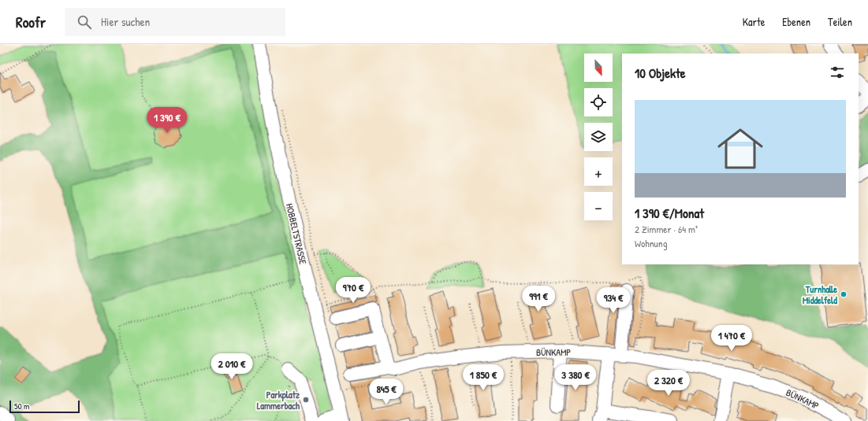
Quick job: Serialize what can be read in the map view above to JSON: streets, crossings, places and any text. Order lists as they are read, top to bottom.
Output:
{
  "streets": {
    "street": ["HOBBELTSTRASSE", "BÜNKAMP"]
  },
  "places": ["Turnhalle Middelfeld", "Parkplatz Lammerbach"],
  "scale_bar": "50 m",
  "north": "bottom right",
  "page": {
    "header": "Roofr",
    "search": "Hier suchen",
    "nav": ["Karte", "Ebenen", "Teilen"],
    "map_buttons": ["+", "−"],
    "heading": "10 Objekte",
    "list": [
      {
        "name": "1 390 €/Monat",
        "note": "2 Zimmer · 64 m² · Wohnung"
      }
    ],
    "price": [
      "1 390 €",
      "970 €",
      "991 €",
      "934 €",
      "1 470 €",
      "2 010 €",
      "1 850 €",
      "3 380 €",
      "2 320 €",
      "845 €"
    ],
    "scale": "50 m"
  }
}
